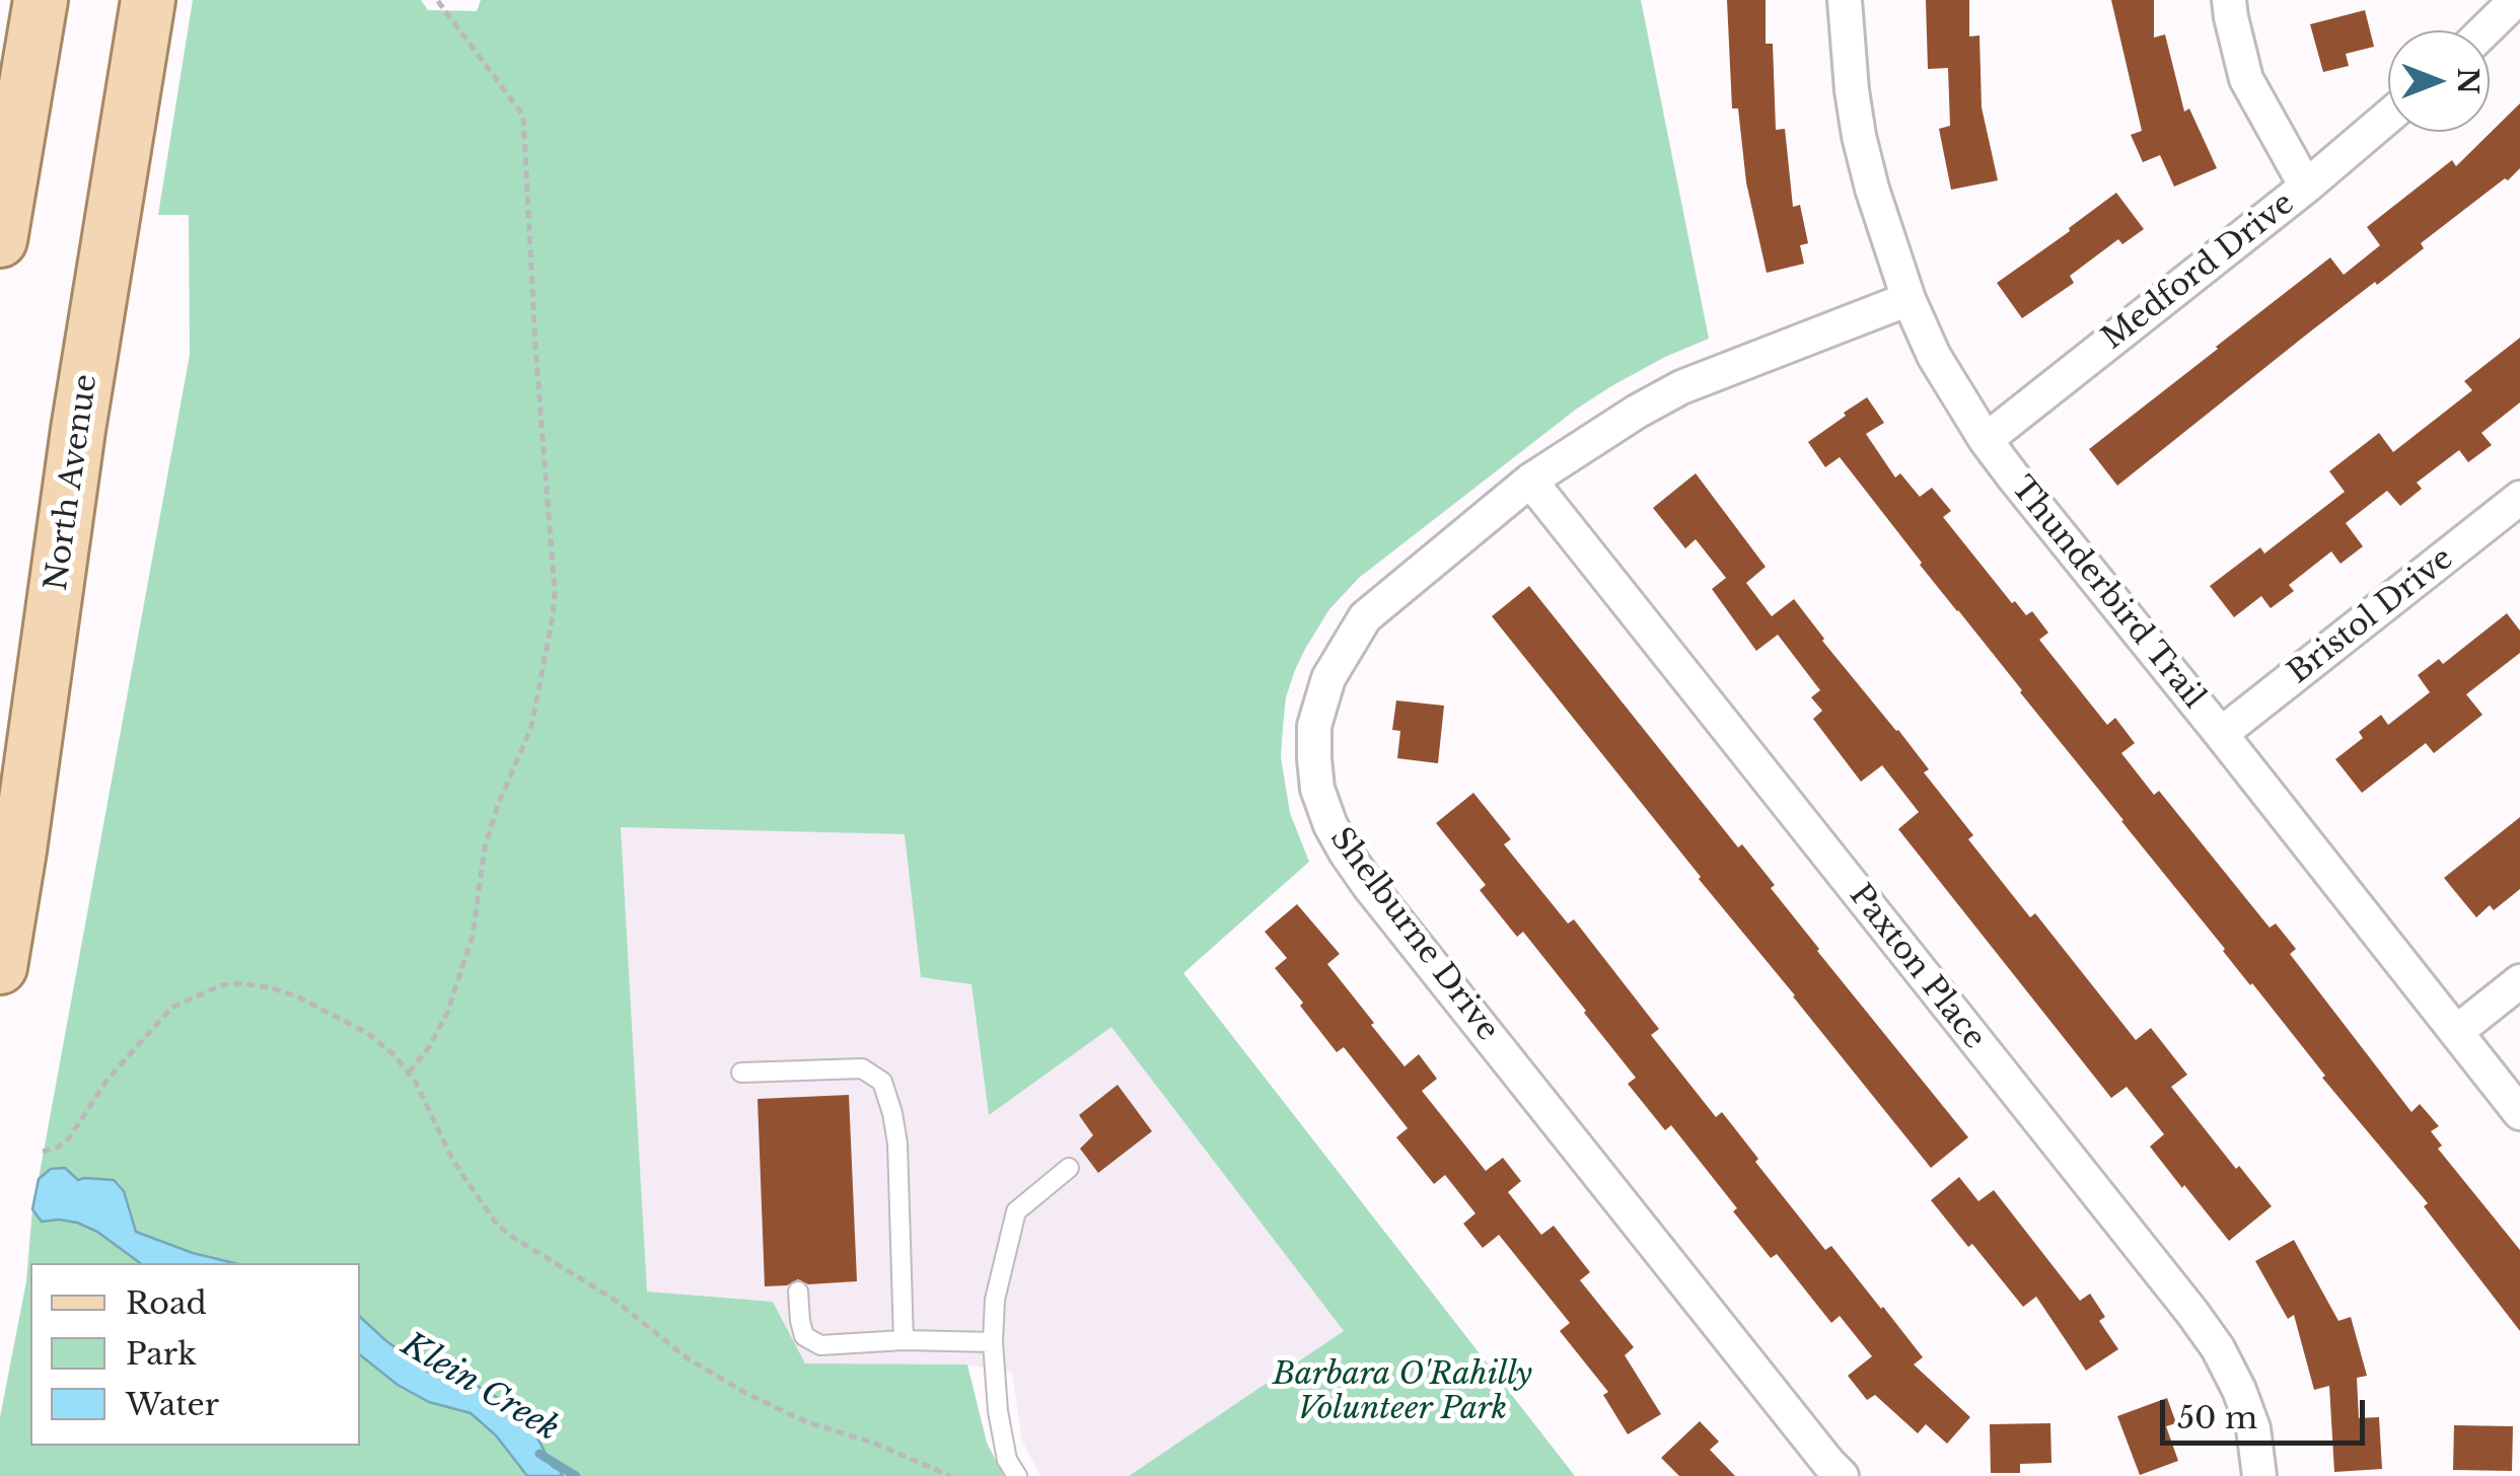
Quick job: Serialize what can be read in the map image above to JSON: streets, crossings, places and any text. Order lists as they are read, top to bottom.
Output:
{
  "streets": {
    "main road": ["North Avenue"],
    "street": [
      "Medford Drive",
      "Thunderbird Trail",
      "Bristol Drive",
      "Shelburne Drive",
      "Paxton Place"
    ]
  },
  "crossings": [
    ["Medford Drive", "Thunderbird Trail"],
    ["Thunderbird Trail", "Bristol Drive"],
    ["Thunderbird Trail", "Shelburne Drive"],
    ["Shelburne Drive", "Paxton Place"]
  ],
  "water": ["Klein Creek"],
  "parks": ["Barbara O'Rahilly Volunteer Park"],
  "legend": ["Road", "Park", "Water"],
  "scale_bar": "50 m",
  "north": "right"
}
